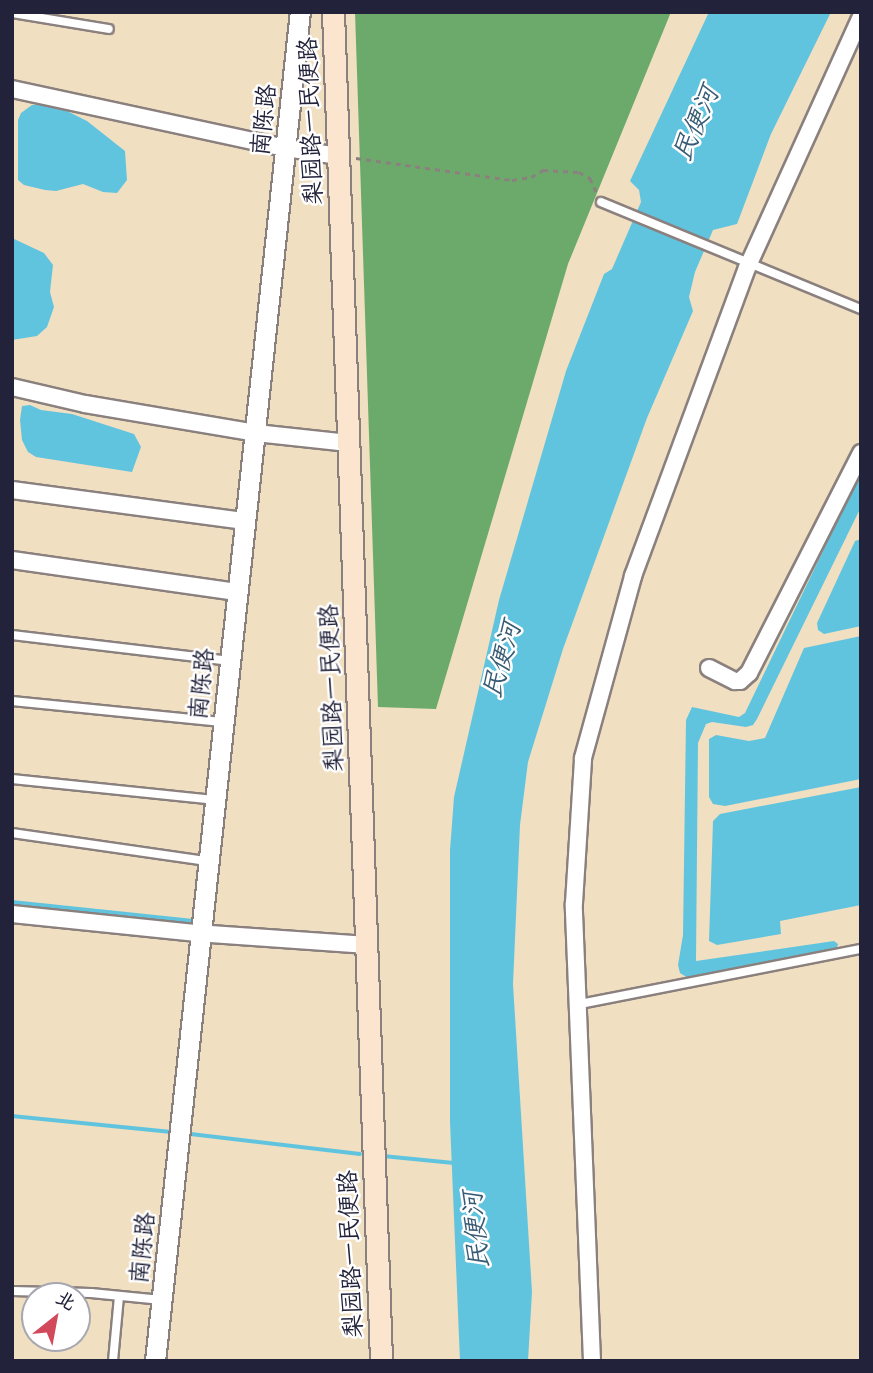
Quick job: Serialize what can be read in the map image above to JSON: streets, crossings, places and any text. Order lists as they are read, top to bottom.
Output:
{
  "streets": {
    "main road": ["梨园路一民便路"],
    "street": ["南陈路"]
  },
  "water": ["民便河"],
  "north": "top right"
}
